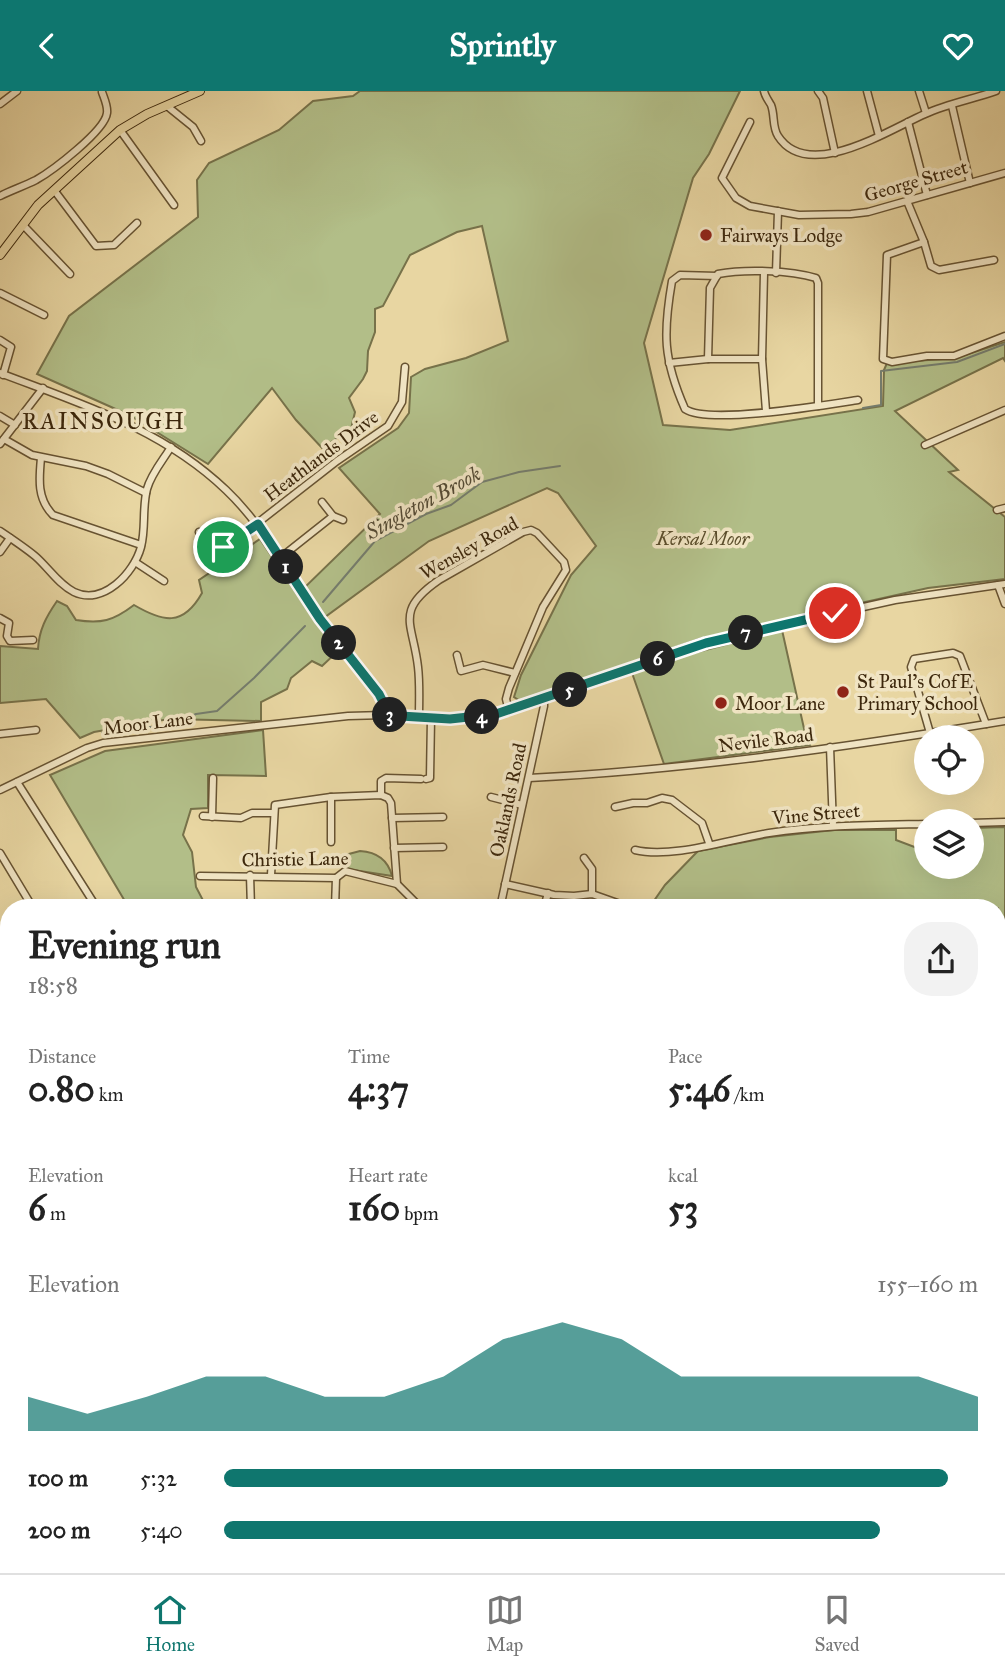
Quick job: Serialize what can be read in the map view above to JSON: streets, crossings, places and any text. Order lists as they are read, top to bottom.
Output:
{
  "streets": {
    "street": [
      "George Street",
      "Heathlands Drive",
      "Wensley Road",
      "Moor Lane",
      "Nevile Road",
      "Oaklands Road",
      "Vine Street",
      "Christie Lane"
    ]
  },
  "crossings": [
    ["Wensley Road", "Moor Lane"],
    ["Moor Lane", "Oaklands Road"],
    ["Nevile Road", "Oaklands Road"]
  ],
  "districts": ["RAINSOUGH"],
  "water": ["Singleton Brook"],
  "parks": ["Kersal Moor"],
  "places": ["Fairways Lodge", "St Paul's CofE Primary School", "Moor Lane"],
  "page": {
    "header": "Sprintly",
    "pins": [
      "1",
      "7",
      "2",
      "6",
      "5",
      "3",
      "4"
    ],
    "heading": ["Evening run", "18:58"],
    "stats": [
      ["Distance", "0.80 km"],
      ["Time", "4:37"],
      ["Pace", "5:46 /km"],
      ["Elevation", "6 m"],
      ["Heart rate", "160 bpm"],
      ["kcal", "53"]
    ],
    "chart": ["Elevation", "155–160 m"],
    "list": [
      {
        "name": "100 m",
        "note": "5:32"
      },
      {
        "name": "200 m",
        "note": "5:40"
      }
    ],
    "tabs": ["Home", "Map", "Saved"]
  }
}
